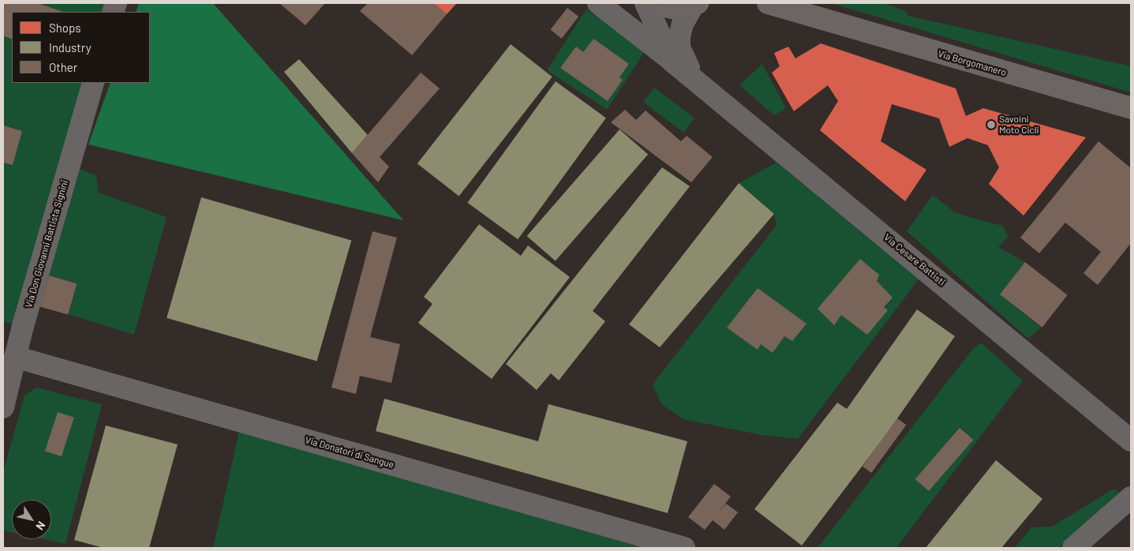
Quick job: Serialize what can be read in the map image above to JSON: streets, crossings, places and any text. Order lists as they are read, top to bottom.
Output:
{
  "streets": {
    "main road": ["Via Borgomanero"],
    "street": ["Via Don Giovanni Battista Signini", "Via Cesare Battisti", "Via Donatori di Sangue"]
  },
  "crossings": [
    ["Via Don Giovanni Battista Signini", "Via Donatori di Sangue"]
  ],
  "places": ["Savoini Moto Cicli"],
  "legend": ["Shops", "Industry", "Other"],
  "north": "bottom right"
}
